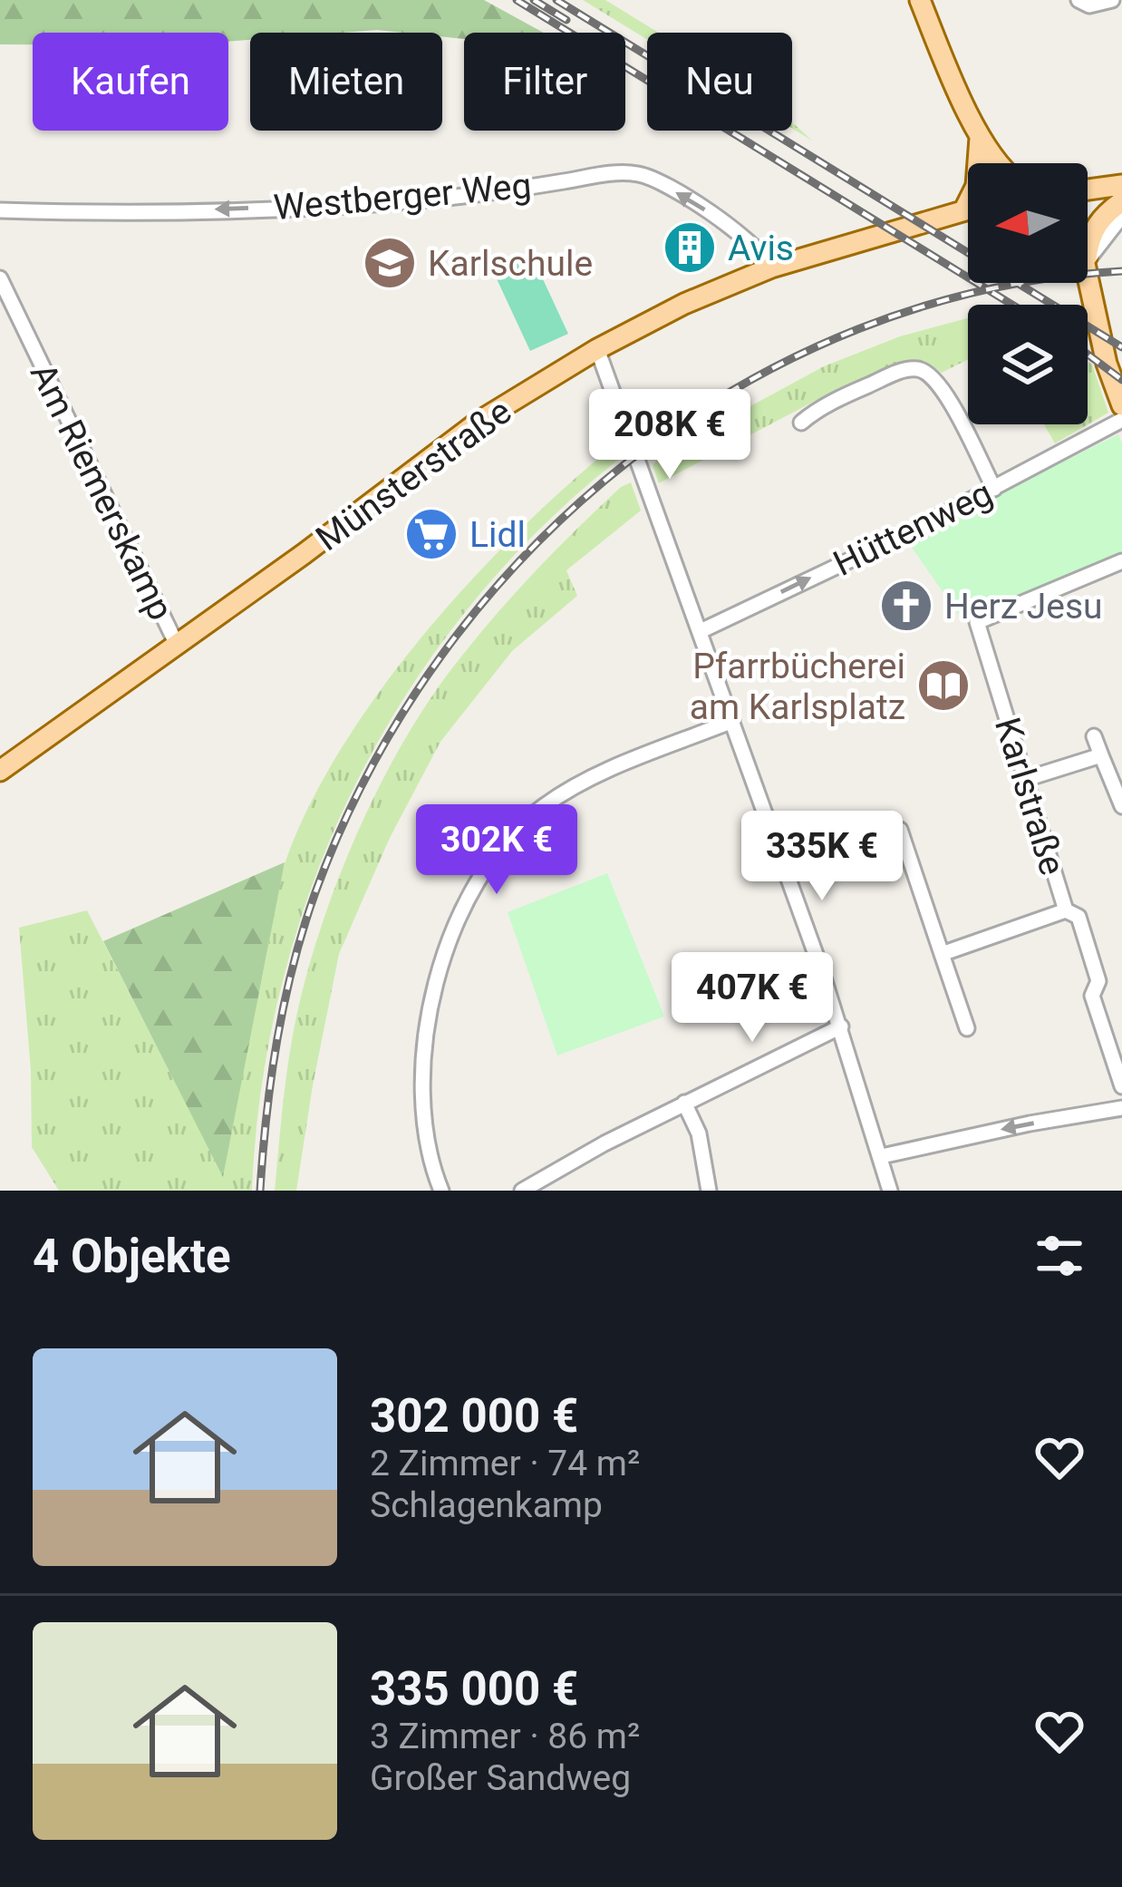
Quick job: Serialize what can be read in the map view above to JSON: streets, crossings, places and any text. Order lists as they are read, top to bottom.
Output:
{
  "streets": {
    "main road": ["Münsterstraße"],
    "street": [
      "Westberger Weg",
      "Am Riemerskamp",
      "Hüttenweg",
      "Karlstraße"
    ]
  },
  "crossings": [
    ["Westberger Weg", "Münsterstraße"],
    ["Münsterstraße", "Am Riemerskamp"]
  ],
  "one_way": ["Westberger Weg", "Hüttenweg"],
  "places": {
    "building": ["Avis"],
    "school or university": ["Karlschule"],
    "supermarket": ["Lidl"],
    "church": ["Herz Jesu"],
    "library": ["Pfarrbücherei am Karlsplatz"]
  },
  "north": "left",
  "page": {
    "chip": [
      "Kaufen",
      "Mieten",
      "Filter",
      "Neu"
    ],
    "price": [
      "208K €",
      "302K €",
      "335K €",
      "407K €"
    ],
    "heading": "4 Objekte",
    "list": [
      {
        "name": "302 000 €",
        "note": "2 Zimmer · 74 m² · Schlagenkamp"
      },
      {
        "name": "335 000 €",
        "note": "3 Zimmer · 86 m² · Großer Sandweg"
      }
    ]
  }
}
